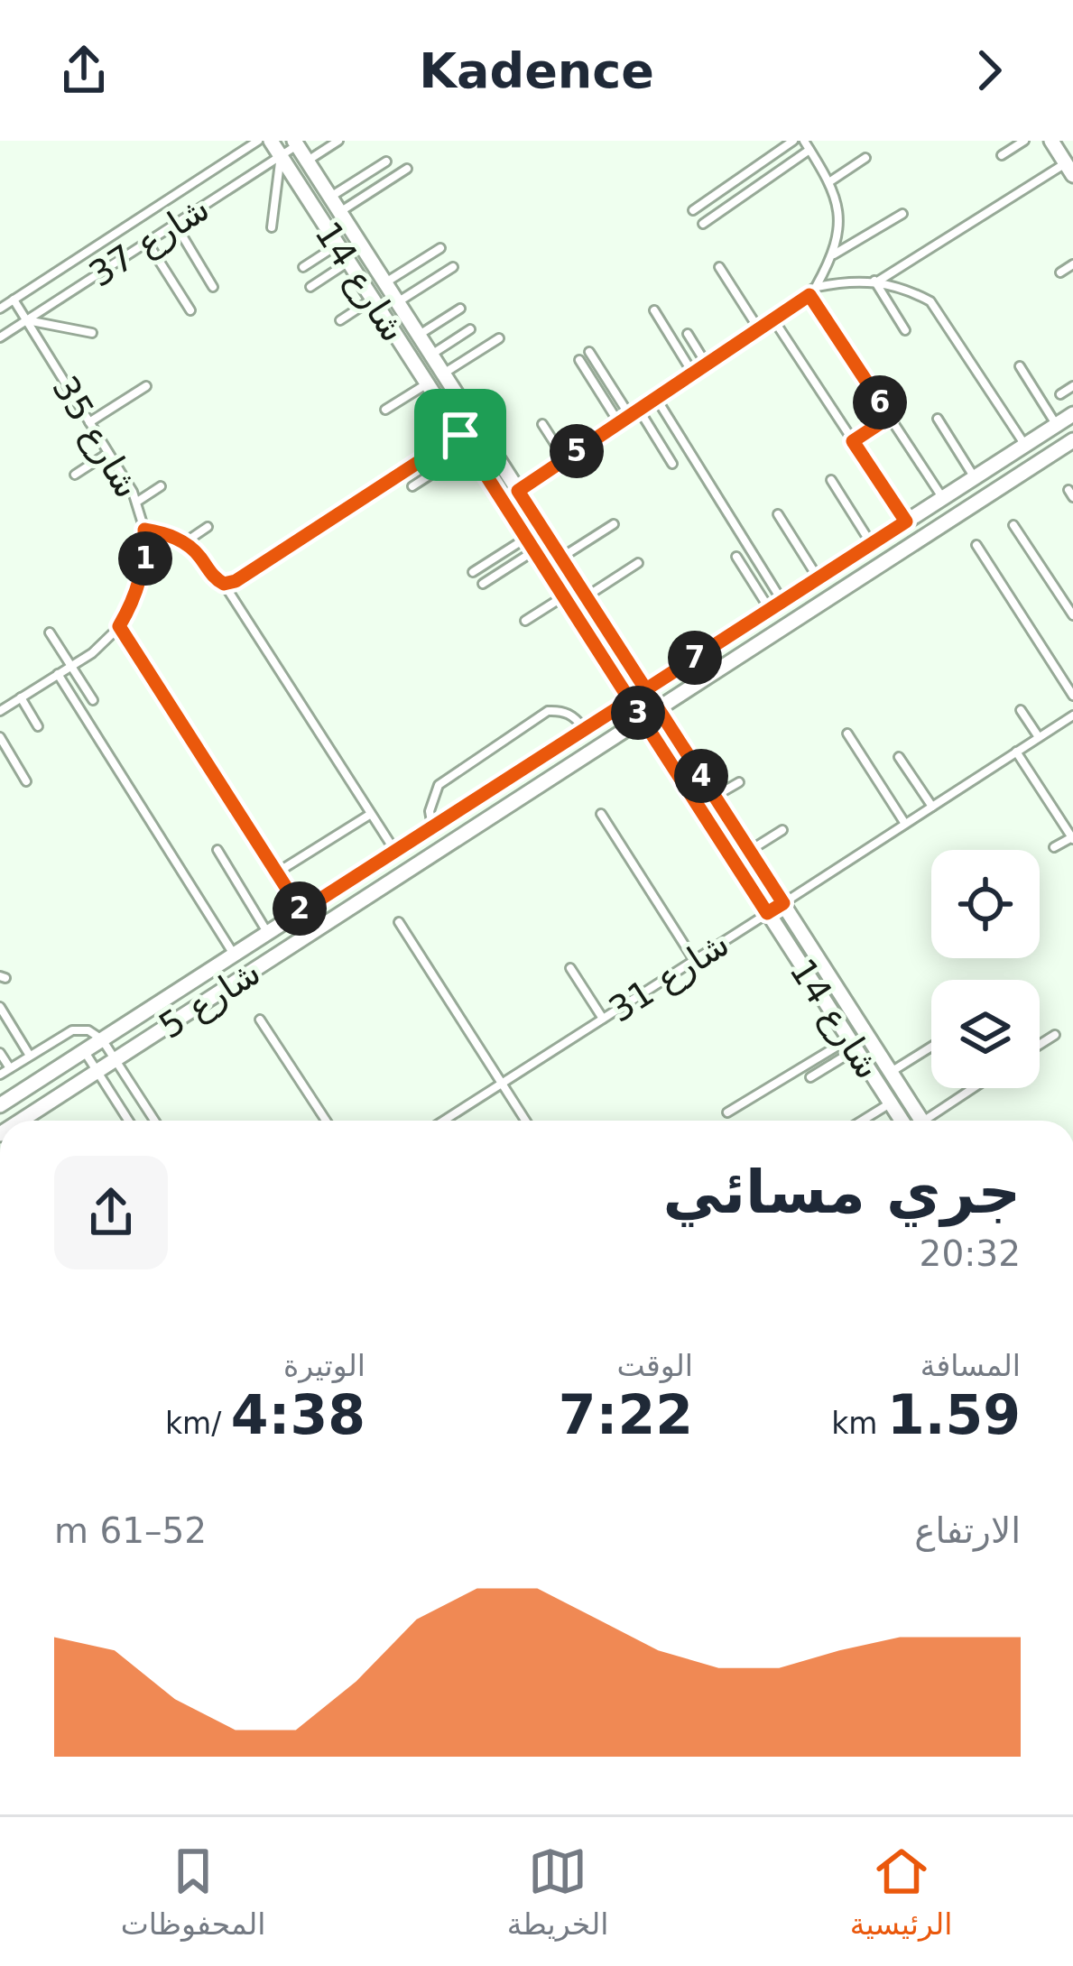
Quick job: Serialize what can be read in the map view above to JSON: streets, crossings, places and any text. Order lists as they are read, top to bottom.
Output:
{
  "streets": {
    "street": ["شارع 14", "شارع 5"],
    "lane": ["شارع 37", "شارع 35", "شارع 31"]
  },
  "crossings": [
    ["شارع 37", "شارع 14"],
    ["شارع 37", "شارع 35"],
    ["شارع 14", "شارع 31"],
    ["شارع 14", "شارع 5"]
  ],
  "page": {
    "header": "Kadence",
    "pins": [
      "6",
      "5",
      "1",
      "7",
      "3",
      "4",
      "2"
    ],
    "heading": ["جري مسائي", "20:32"],
    "stats": [
      ["المسافة", "1.59 km"],
      ["الوقت", "7:22"],
      ["الوتيرة", "4:38 /km"]
    ],
    "chart": ["الارتفاع", "52–61 m"],
    "tabs": ["الرئيسية", "الخريطة", "المحفوظات"]
  }
}
